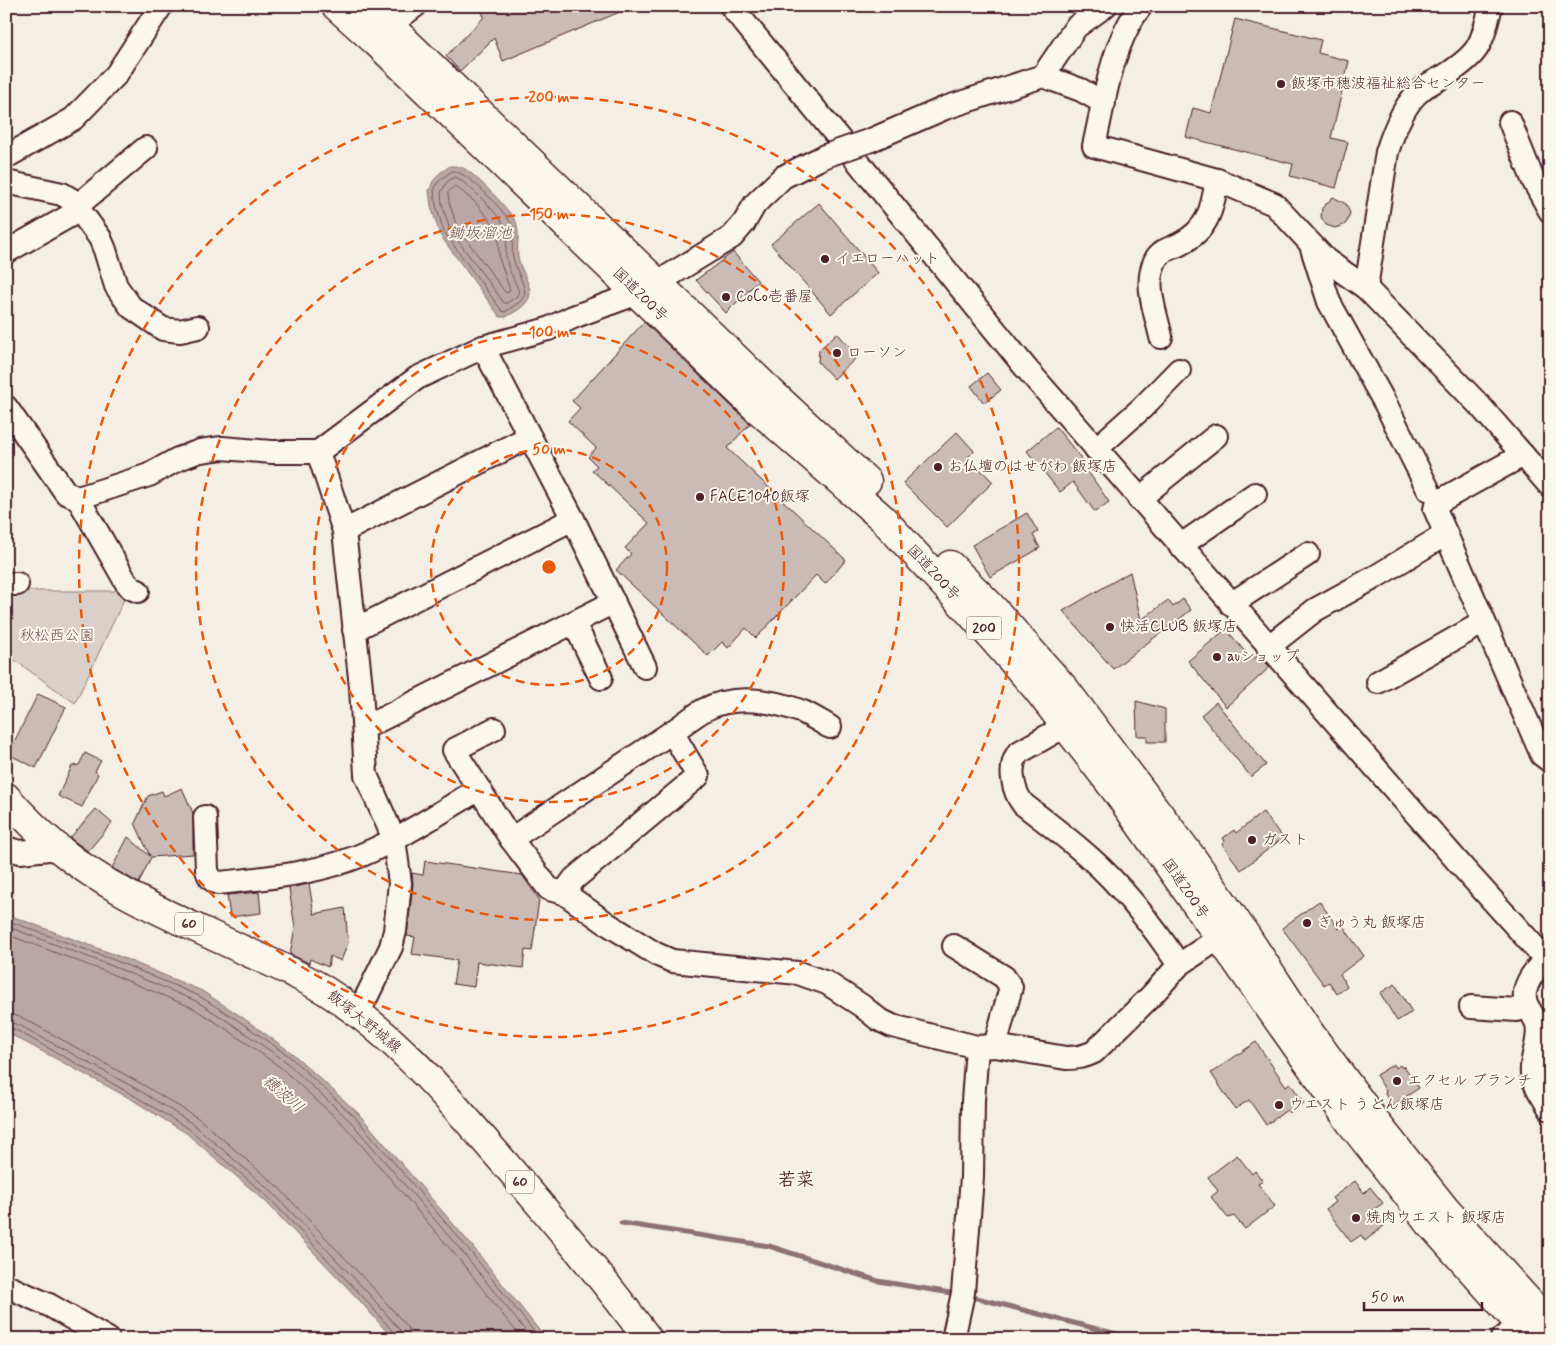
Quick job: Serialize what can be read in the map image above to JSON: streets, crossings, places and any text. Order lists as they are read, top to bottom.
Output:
{
  "streets": {
    "main road": [
      "国道200号",
      "200",
      "60",
      "飯塚大野城線"
    ]
  },
  "districts": ["若菜"],
  "water": ["鋤坂溜池", "穂波川"],
  "parks": ["秋松西公園"],
  "places": [
    "飯塚市穂波福祉総合センター",
    "イエローハット",
    "CoCo壱番屋",
    "ローソン",
    "お仏壇のはせがわ 飯塚店",
    "FACE1040飯塚",
    "快活CLUB 飯塚店",
    "auショップ",
    "ガスト",
    "ぎゅう丸 飯塚店",
    "エクセル ブランチ",
    "ウエスト うどん飯塚店",
    "焼肉ウエスト 飯塚店"
  ],
  "scale_bar": "50 m",
  "rings": [
    "200 m",
    "150 m",
    "100 m",
    "50 m"
  ]
}
